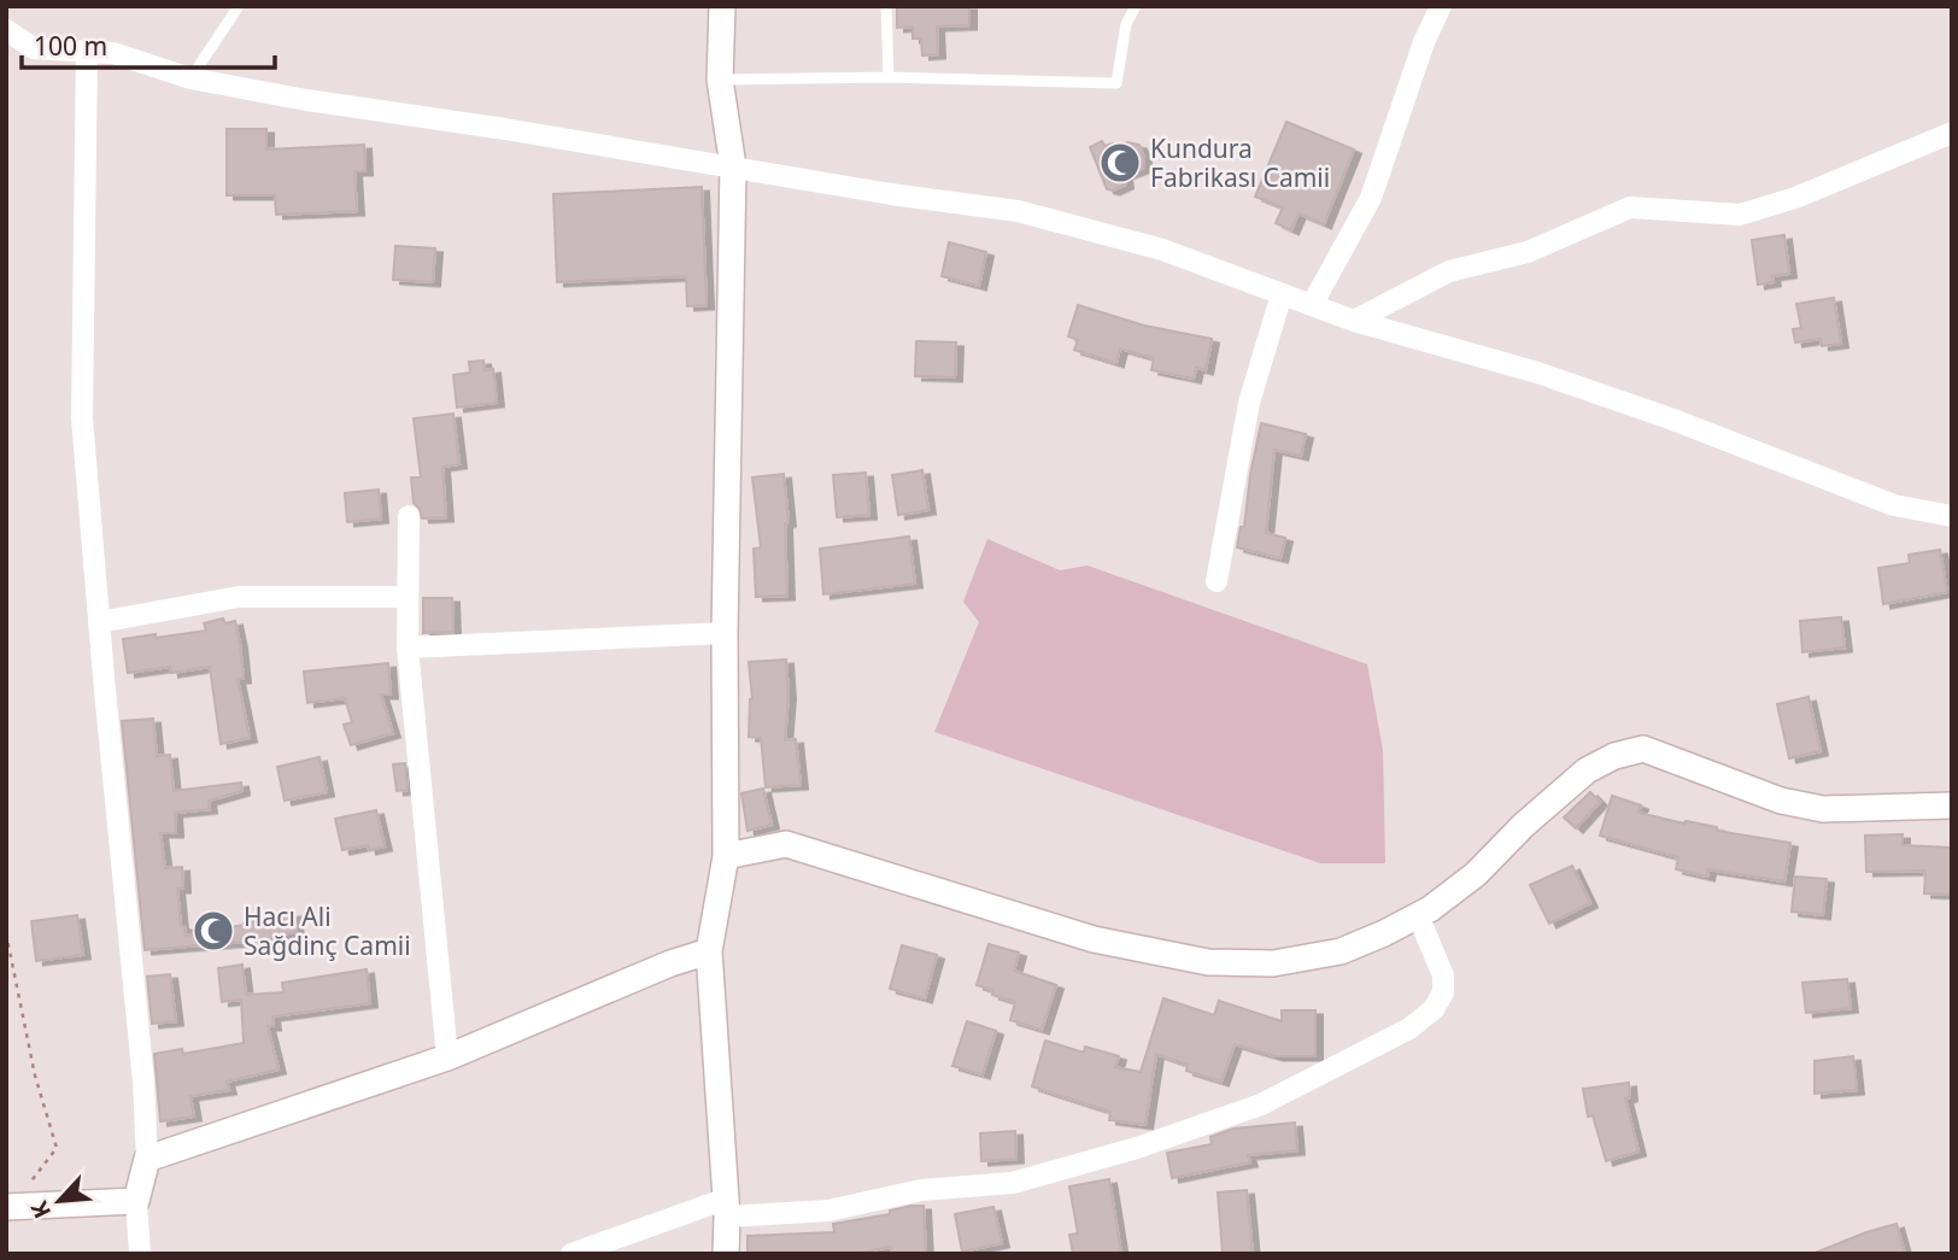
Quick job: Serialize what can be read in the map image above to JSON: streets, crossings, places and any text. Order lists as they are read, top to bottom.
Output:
{
  "places": {
    "mosque": ["Kundura Fabrikası Camii", "Hacı Ali Sağdinç Camii"]
  },
  "scale_bar": "100 m",
  "north": "bottom left"
}
